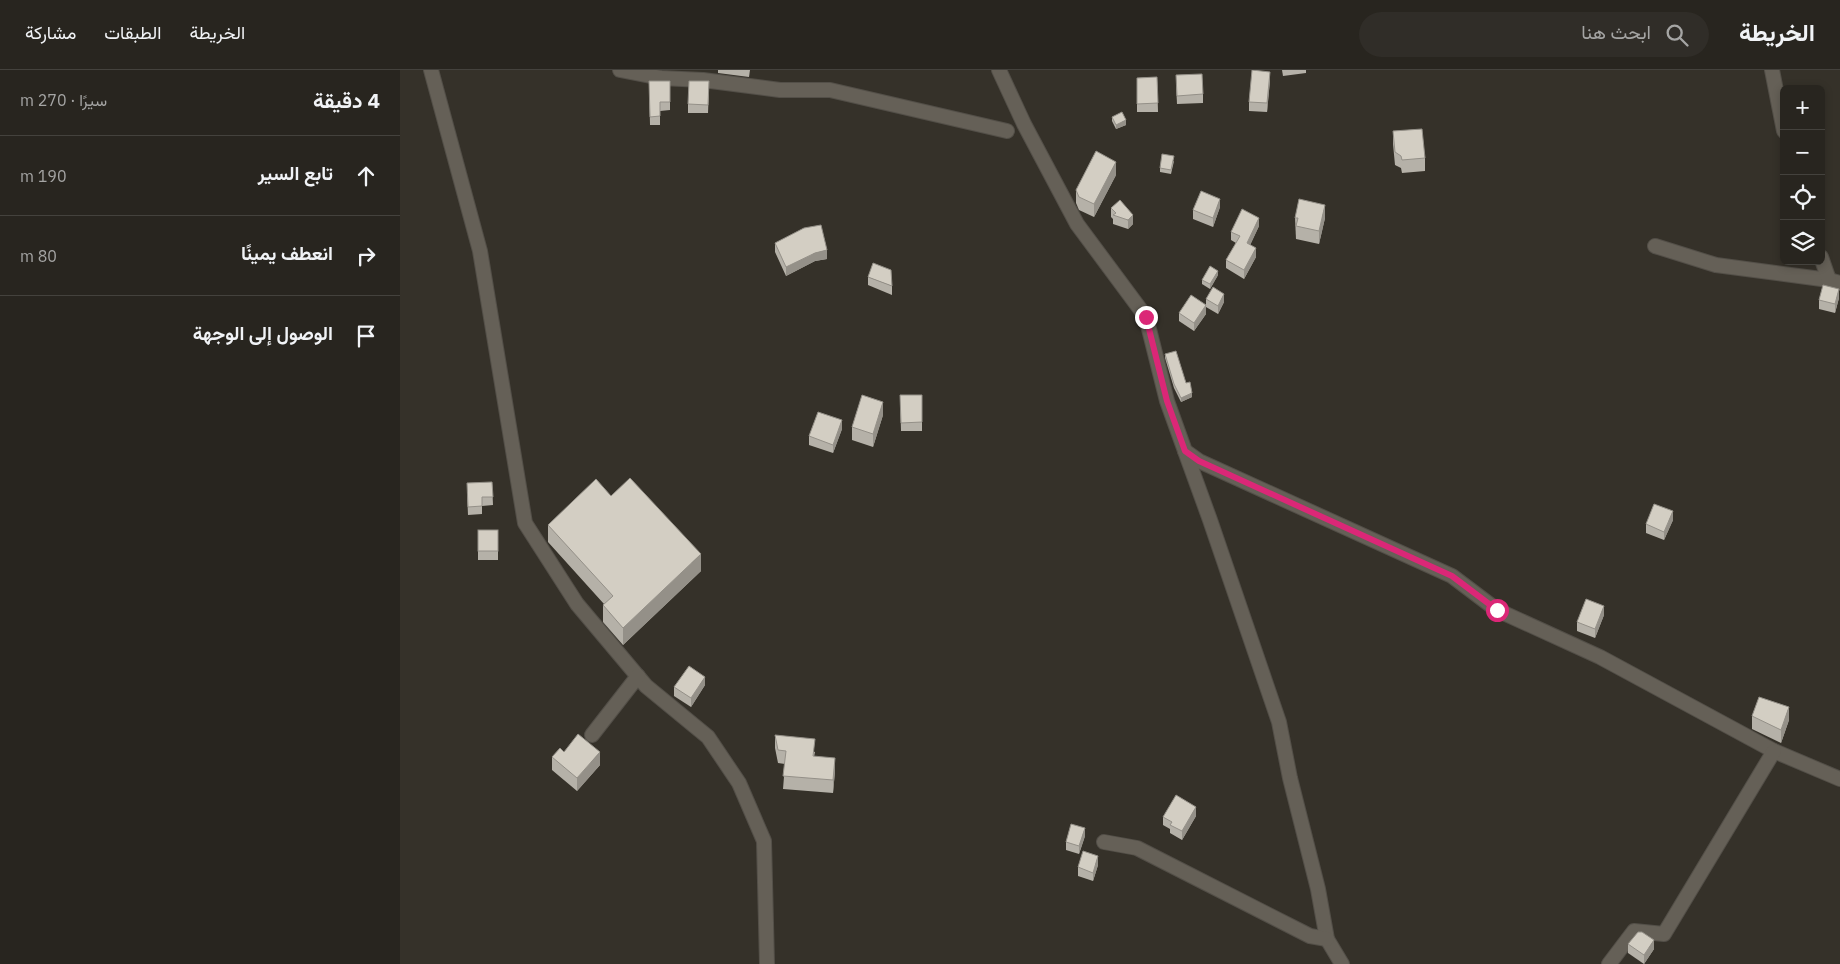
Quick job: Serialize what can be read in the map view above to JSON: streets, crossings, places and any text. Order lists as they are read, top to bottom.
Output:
{
  "page": {
    "header": "الخريطة",
    "search": "ابحث هنا",
    "nav": ["الخريطة", "الطبقات", "مشاركة"],
    "heading": ["4 دقيقة", "سيرًا · 270 m"],
    "map_buttons": ["+", "−"],
    "list": [
      ["تابع السير", "190 m"],
      ["انعطف يمينًا", "80 m"],
      "الوصول إلى الوجهة"
    ]
  }
}
